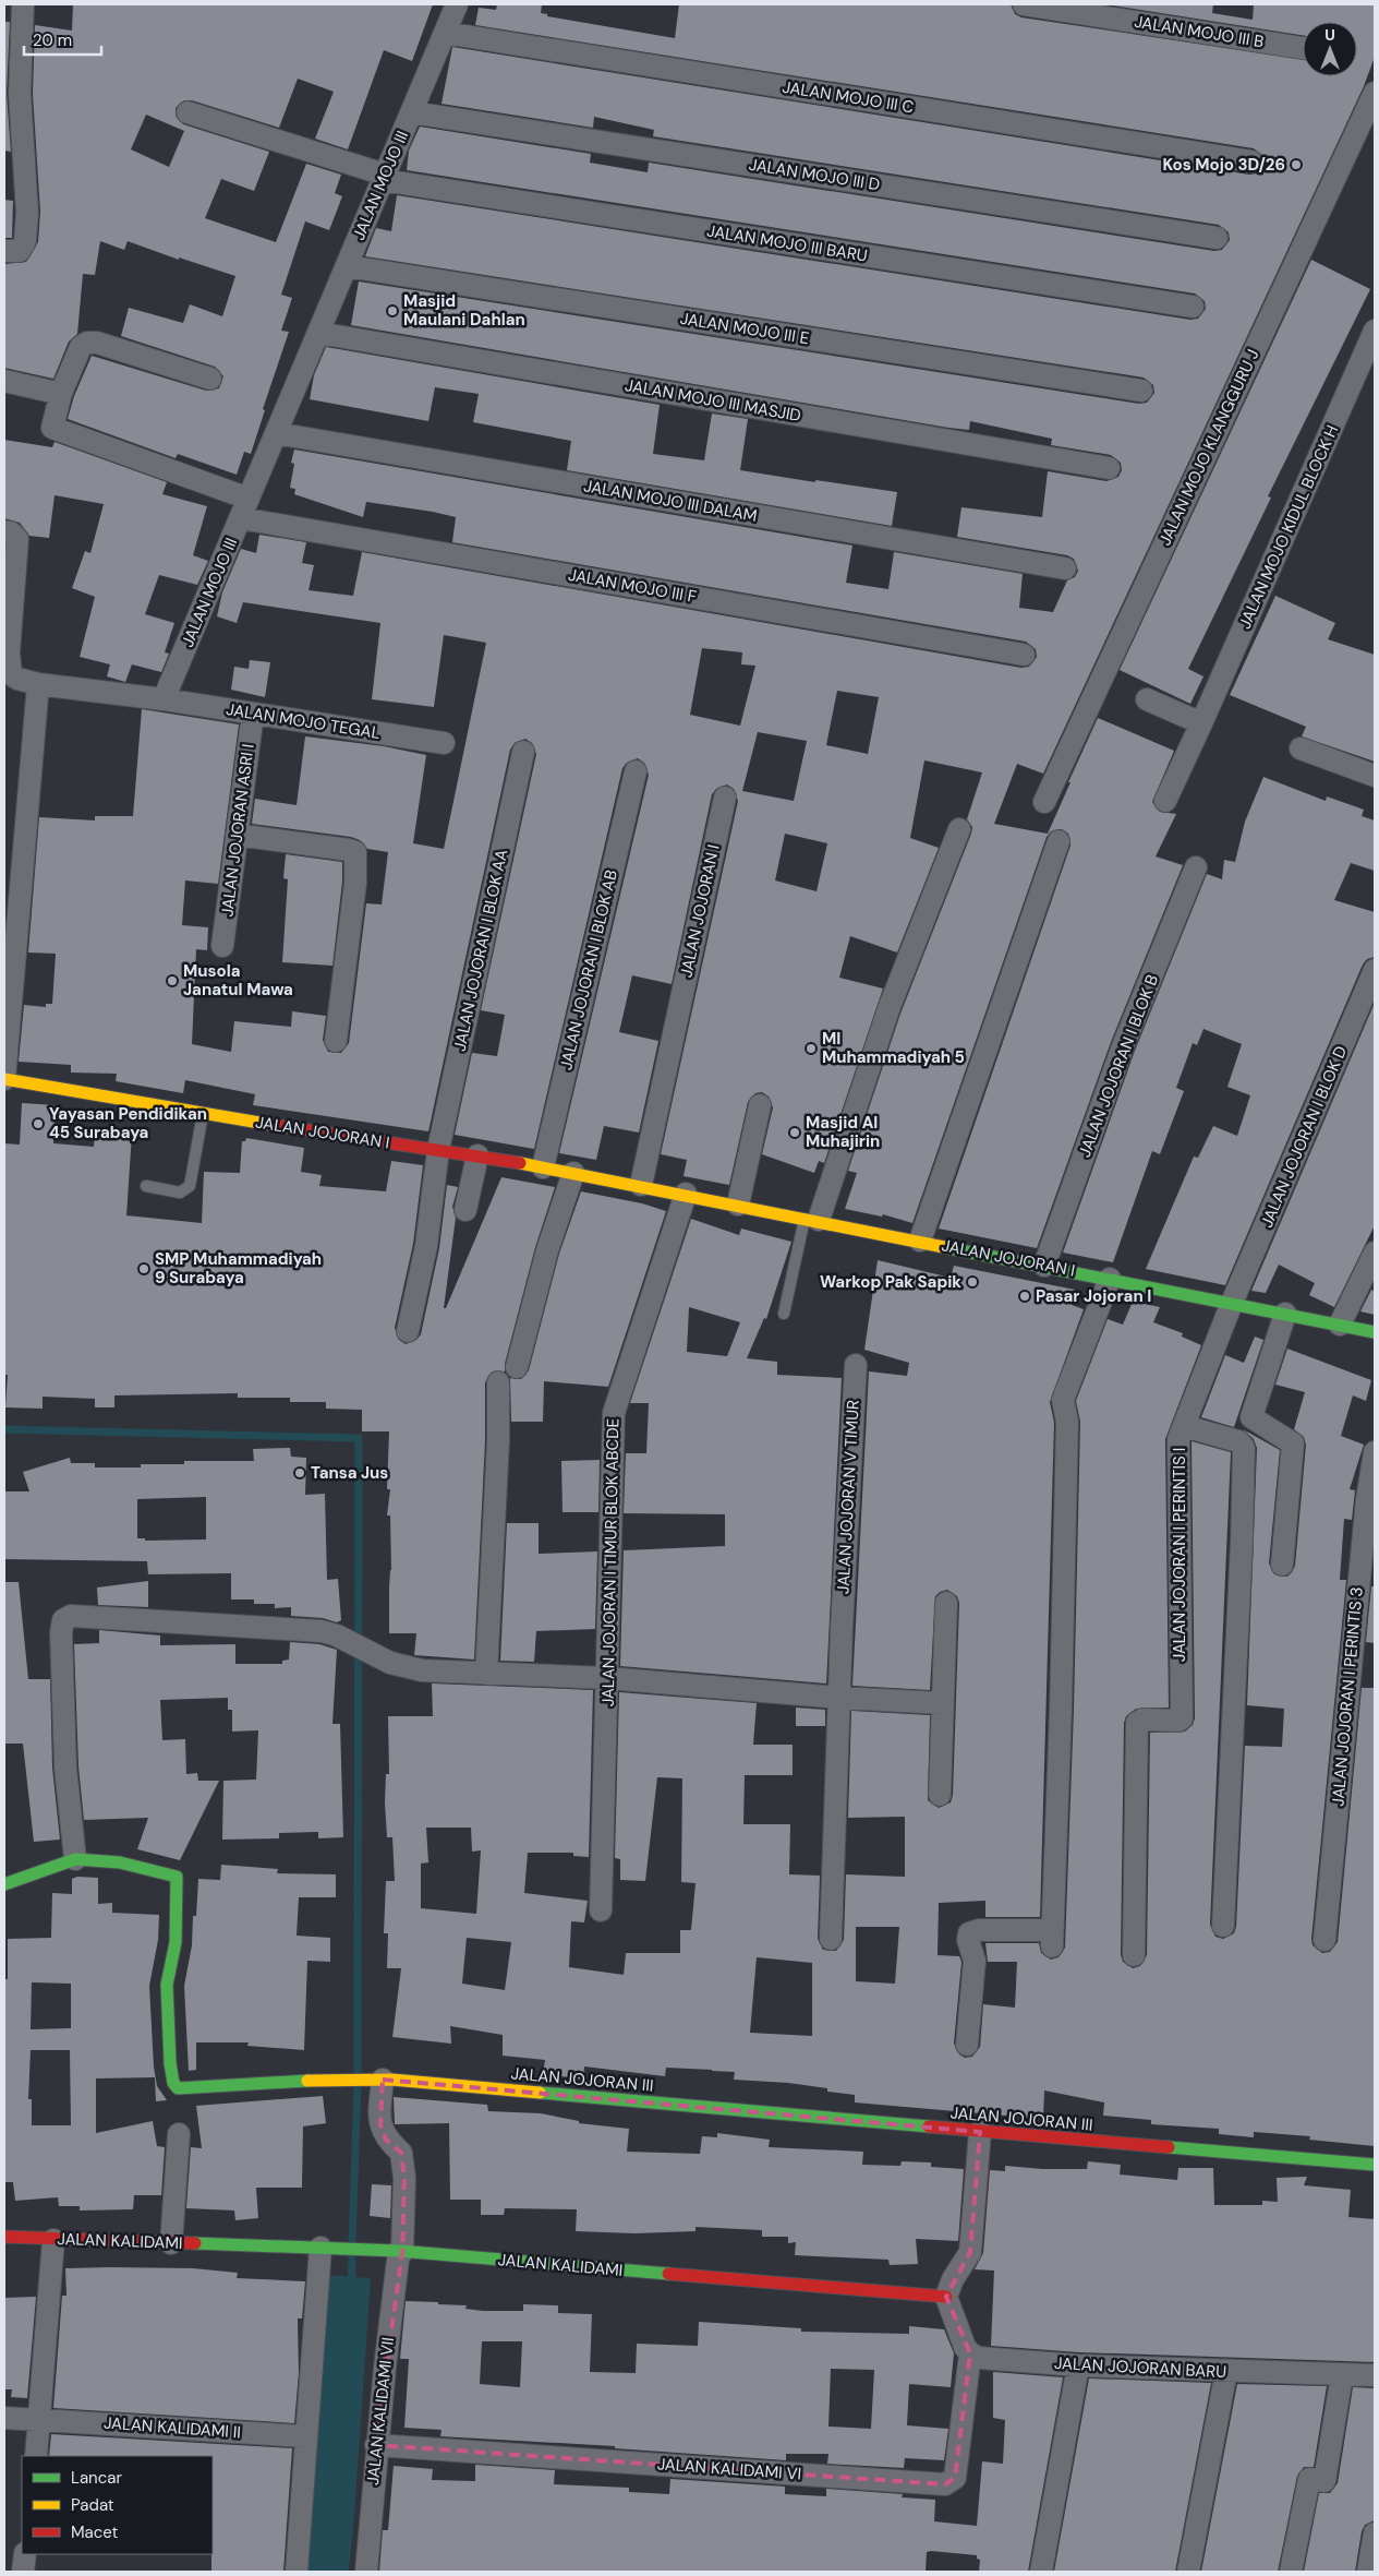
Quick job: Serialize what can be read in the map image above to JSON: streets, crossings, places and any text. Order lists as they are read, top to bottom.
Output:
{
  "streets": {
    "street": [
      "JALAN MOJO III B",
      "JALAN MOJO III C",
      "JALAN MOJO III D",
      "JALAN MOJO III",
      "JALAN MOJO III BARU",
      "JALAN MOJO III E",
      "JALAN MOJO III MASJID",
      "JALAN MOJO KLANGGURU J",
      "JALAN MOJO III DALAM",
      "JALAN MOJO KIDUL BLOCK H",
      "JALAN MOJO III F",
      "JALAN MOJO TEGAL",
      "JALAN JOJORAN ASRI I",
      "JALAN JOJORAN I",
      "JALAN JOJORAN I BLOK AA",
      "JALAN JOJORAN I BLOK AB",
      "JALAN JOJORAN I BLOK B",
      "JALAN JOJORAN I BLOK D",
      "JALAN JOJORAN V TIMUR",
      "JALAN JOJORAN I PERINTIS I",
      "JALAN JOJORAN I TIMUR BLOK ABCDE",
      "JALAN JOJORAN I PERINTIS 3",
      "JALAN JOJORAN III",
      "JALAN KALIDAMI",
      "JALAN JOJORAN BARU",
      "JALAN KALIDAMI VII",
      "JALAN KALIDAMI II",
      "JALAN KALIDAMI VI"
    ]
  },
  "crossings": [
    ["JALAN MOJO III C", "JALAN MOJO III"],
    ["JALAN MOJO III D", "JALAN MOJO III"],
    ["JALAN MOJO III", "JALAN MOJO III BARU"],
    ["JALAN MOJO III", "JALAN MOJO III E"],
    ["JALAN MOJO III", "JALAN MOJO III MASJID"],
    ["JALAN MOJO III", "JALAN MOJO III DALAM"],
    ["JALAN MOJO III", "JALAN MOJO III F"],
    ["JALAN MOJO III", "JALAN MOJO TEGAL"],
    ["JALAN MOJO TEGAL", "JALAN JOJORAN ASRI I"],
    ["JALAN JOJORAN I", "JALAN JOJORAN I BLOK AA"],
    ["JALAN JOJORAN I", "JALAN JOJORAN I BLOK AB"],
    ["JALAN JOJORAN I", "JALAN JOJORAN I BLOK B"],
    ["JALAN JOJORAN I", "JALAN JOJORAN I BLOK D"],
    ["JALAN JOJORAN I", "JALAN JOJORAN I PERINTIS I"],
    ["JALAN JOJORAN I", "JALAN JOJORAN I TIMUR BLOK ABCDE"],
    ["JALAN JOJORAN I BLOK D", "JALAN JOJORAN I PERINTIS I"],
    ["JALAN JOJORAN III", "JALAN KALIDAMI VII"],
    ["JALAN KALIDAMI", "JALAN KALIDAMI VII"],
    ["JALAN JOJORAN BARU", "JALAN KALIDAMI VI"],
    ["JALAN KALIDAMI VII", "JALAN KALIDAMI VI"]
  ],
  "places": [
    "Kos Mojo 3D/26",
    "Masjid Maulani Dahlan",
    "Musola Janatul Mawa",
    "MI Muhammadiyah 5",
    "Yayasan Pendidikan 45 Surabaya",
    "Masjid Al Muhajirin",
    "SMP Muhammadiyah 9 Surabaya",
    "Warkop Pak Sapik",
    "Pasar Jojoran I",
    "Tansa Jus"
  ],
  "legend": ["Lancar", "Padat", "Macet"],
  "scale_bar": "20 m",
  "north": "top"
}
